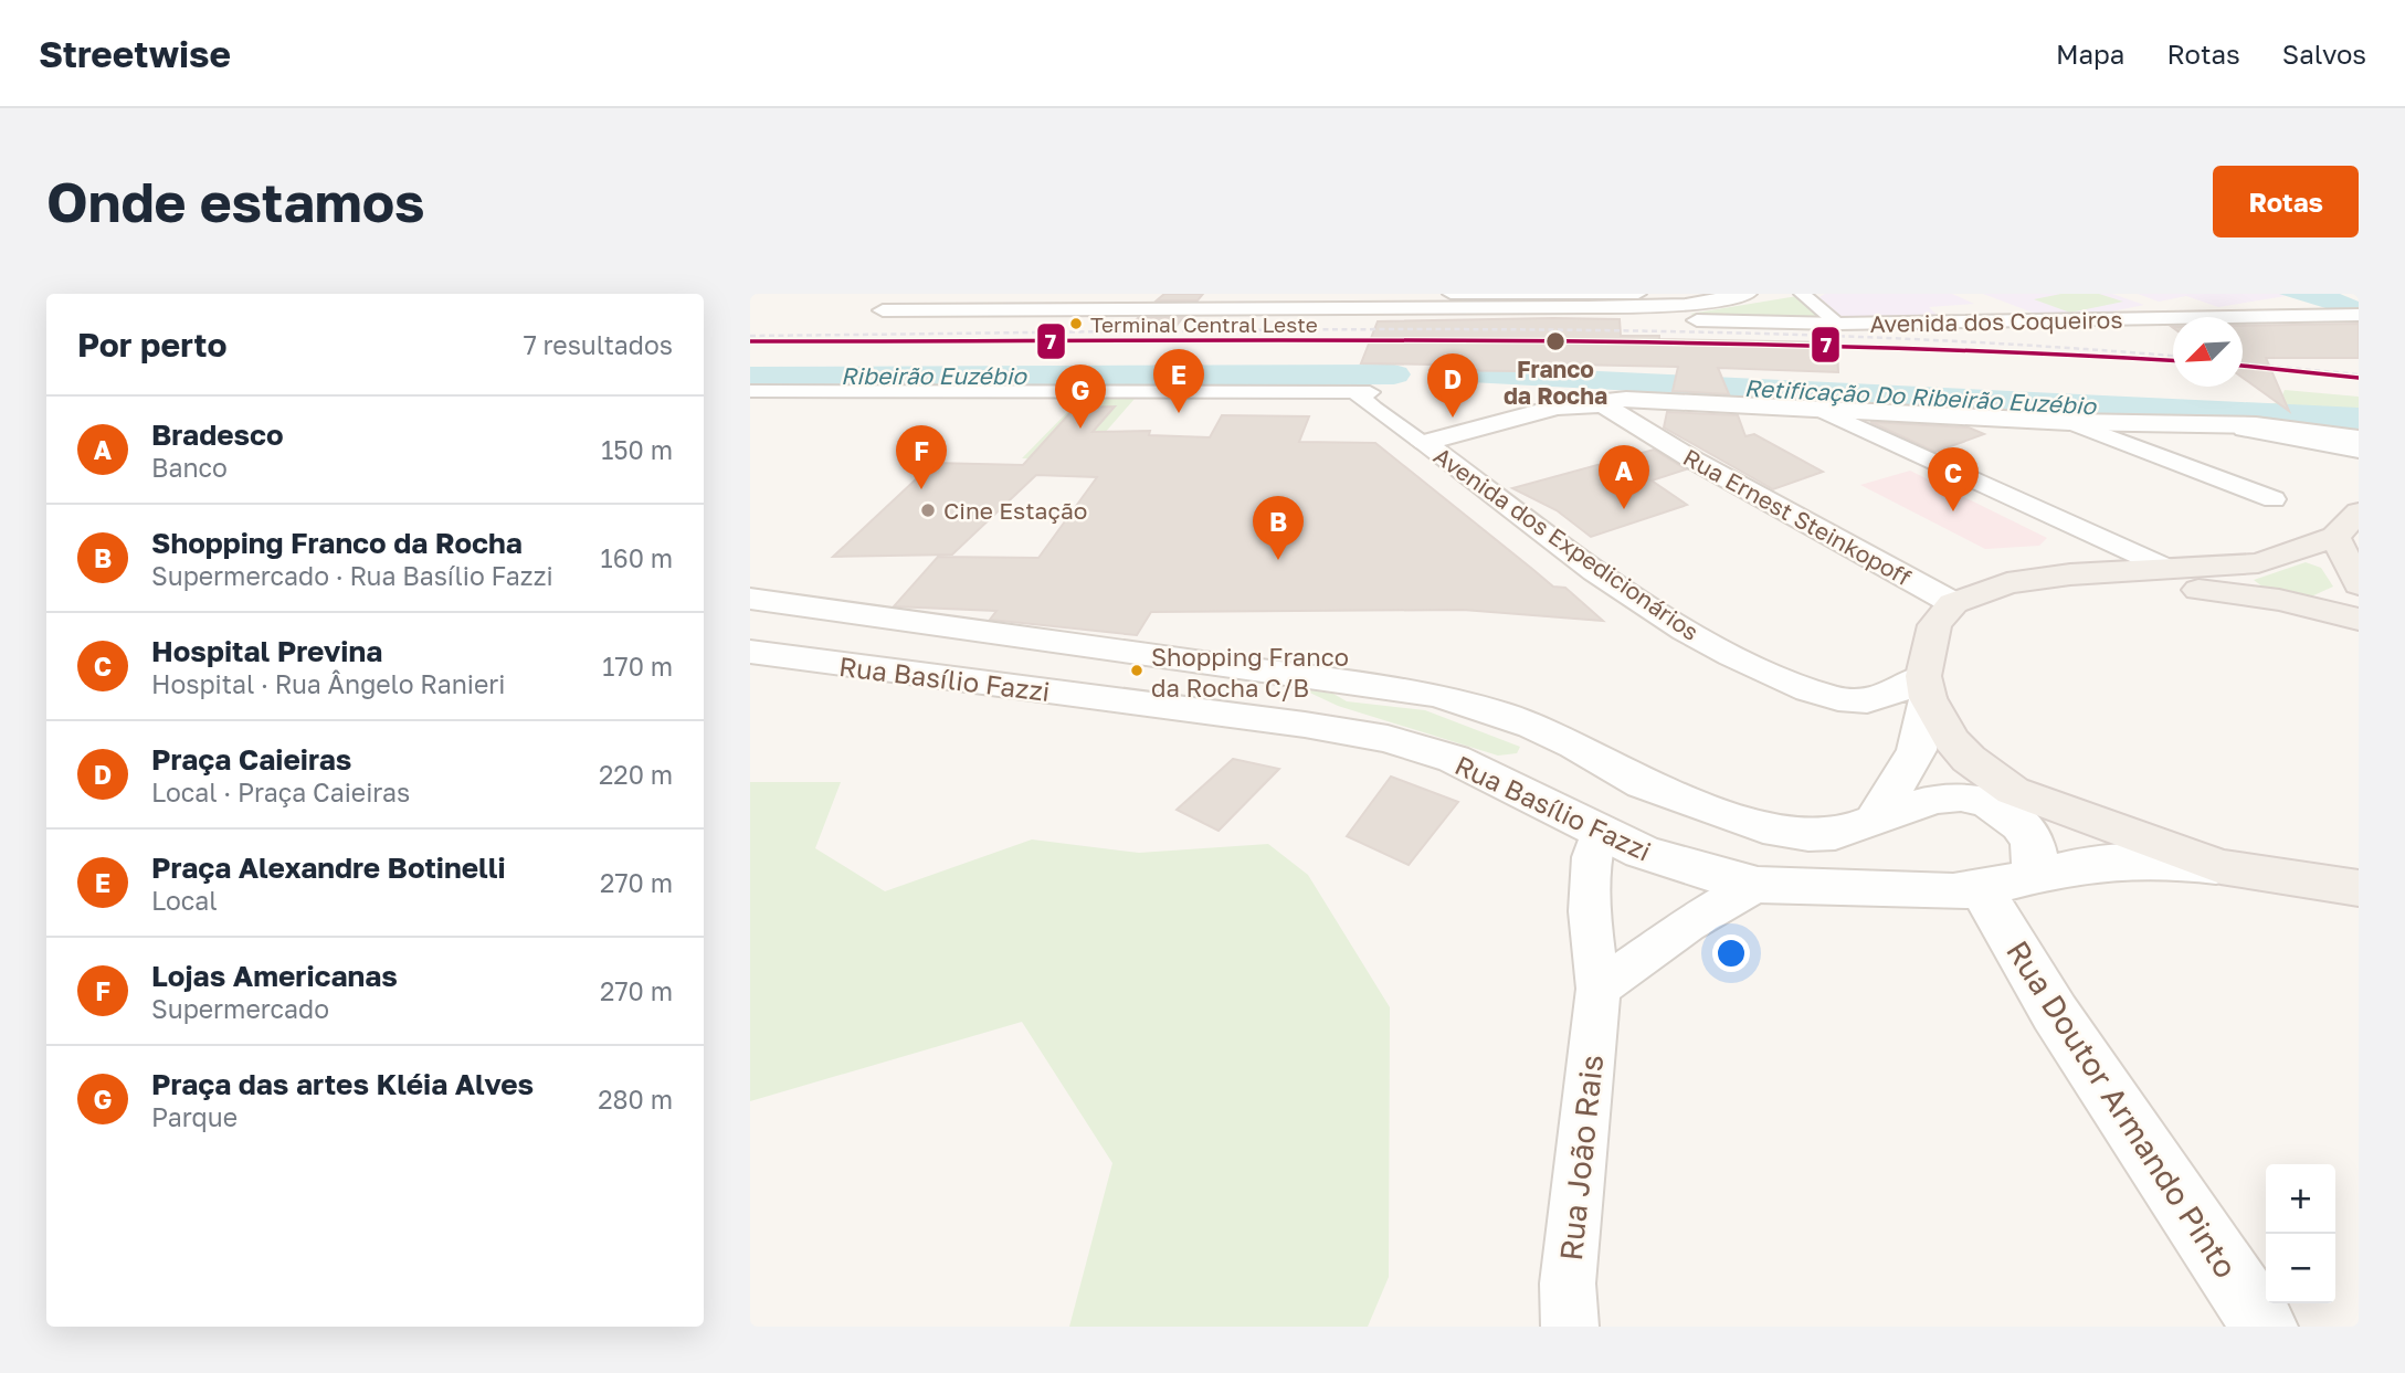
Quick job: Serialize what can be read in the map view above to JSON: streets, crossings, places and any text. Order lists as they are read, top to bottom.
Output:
{
  "streets": {
    "main road": [
      "Avenida dos Coqueiros",
      "Rua Ernest Steinkopoff",
      "Avenida dos Expedicionários",
      "Rua Basílio Fazzi",
      "Rua Doutor Armando Pinto"
    ],
    "street": ["Rua João Rais"]
  },
  "crossings": [
    ["Rua Basílio Fazzi", "Rua Doutor Armando Pinto"],
    ["Rua Basílio Fazzi", "Rua João Rais"]
  ],
  "water": ["Ribeirão Euzébio", "Retificação Do Ribeirão Euzébio"],
  "places": [
    "Terminal Central Leste",
    "Franco da Rocha",
    "Cine Estação",
    "Shopping Franco da Rocha C/B"
  ],
  "lines": ["rail line 7"],
  "north": "bottom left",
  "page": {
    "header": "Streetwise",
    "nav": ["Mapa", "Rotas", "Salvos"],
    "buttons": "Rotas",
    "title": "Onde estamos",
    "heading": ["Por perto", "7 resultados"],
    "pins": [
      "E",
      "D",
      "G",
      "F",
      "A",
      "C",
      "B"
    ],
    "list": [
      {
        "mark": "A",
        "name": "Bradesco",
        "note": "Banco",
        "value": "150 m"
      },
      {
        "mark": "B",
        "name": "Shopping Franco da Rocha",
        "note": "Supermercado · Rua Basílio Fazzi",
        "value": "160 m"
      },
      {
        "mark": "C",
        "name": "Hospital Previna",
        "note": "Hospital · Rua Ângelo Ranieri",
        "value": "170 m"
      },
      {
        "mark": "D",
        "name": "Praça Caieiras",
        "note": "Local · Praça Caieiras",
        "value": "220 m"
      },
      {
        "mark": "E",
        "name": "Praça Alexandre Botinelli",
        "note": "Local",
        "value": "270 m"
      },
      {
        "mark": "F",
        "name": "Lojas Americanas",
        "note": "Supermercado",
        "value": "270 m"
      },
      {
        "mark": "G",
        "name": "Praça das artes Kléia Alves",
        "note": "Parque",
        "value": "280 m"
      }
    ],
    "map_buttons": ["+", "−"]
  }
}
